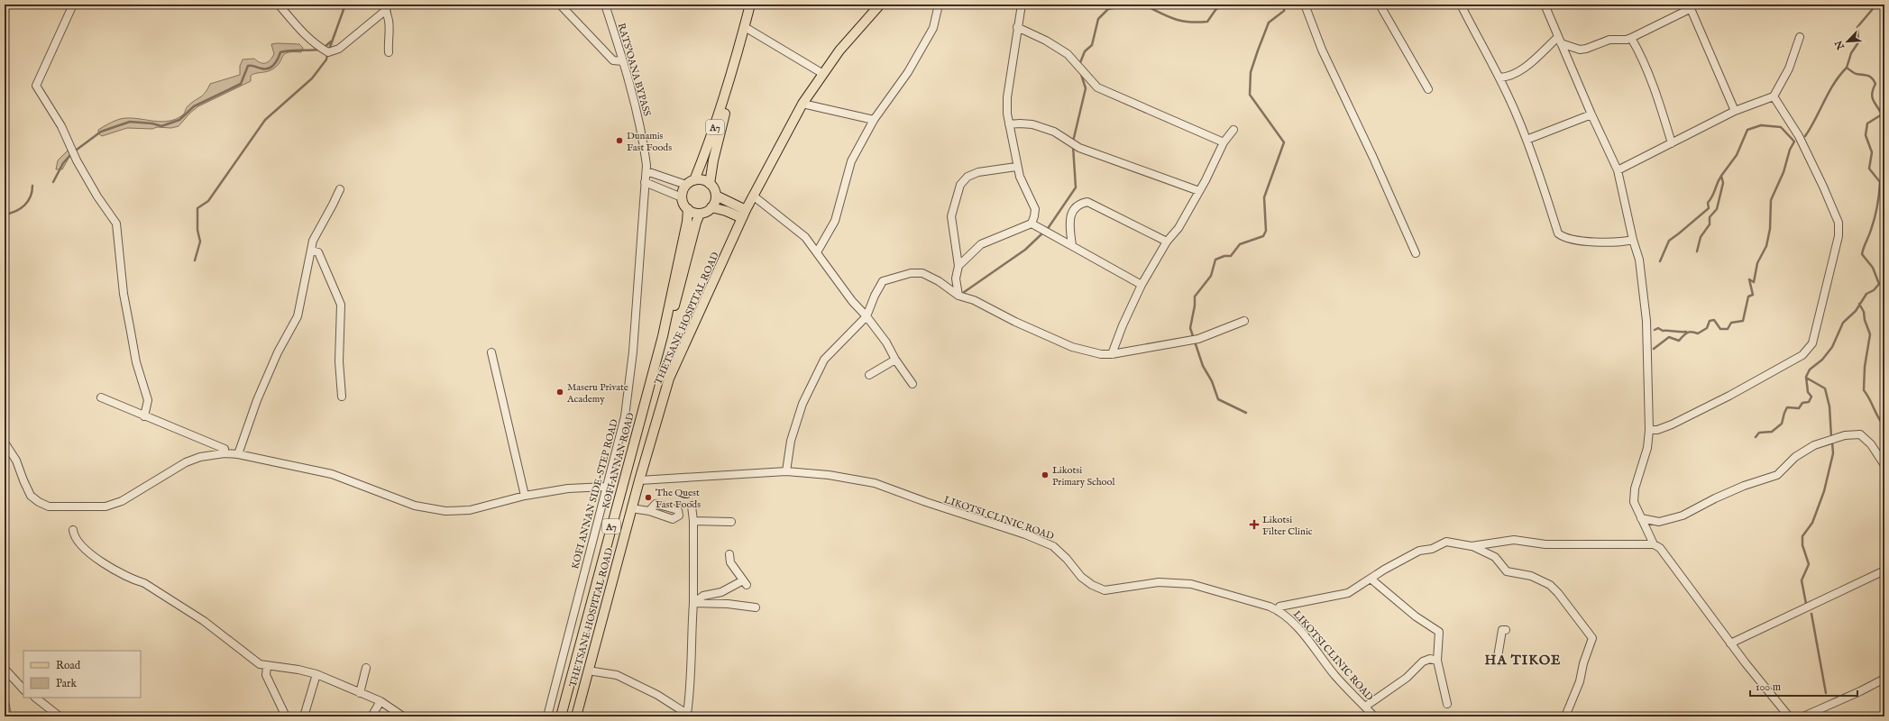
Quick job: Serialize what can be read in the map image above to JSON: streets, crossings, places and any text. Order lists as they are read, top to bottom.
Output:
{
  "streets": {
    "main road": ["A7", "THETSANE HOSPITAL ROAD", "KOFI ANNAN ROAD"],
    "street": ["RATS'OANA BYPASS", "KOFI ANNAN SIDE-STEP ROAD", "LIKOTSI CLINIC ROAD"]
  },
  "crossings": [
    ["RATS'OANA BYPASS", "KOFI ANNAN SIDE-STEP ROAD"],
    ["A7", "KOFI ANNAN ROAD"],
    ["THETSANE HOSPITAL ROAD", "LIKOTSI CLINIC ROAD"]
  ],
  "districts": ["HA TIKOE"],
  "places": {
    "other": [
      "Dunamis Fast Foods",
      "Maseru Private Academy",
      "Likotsi Primary School",
      "The Quest Fast Foods"
    ],
    "health": ["Likotsi Filter Clinic"]
  },
  "legend": ["Road", "Park"],
  "scale_bar": "100 m",
  "north": "bottom left"
}
